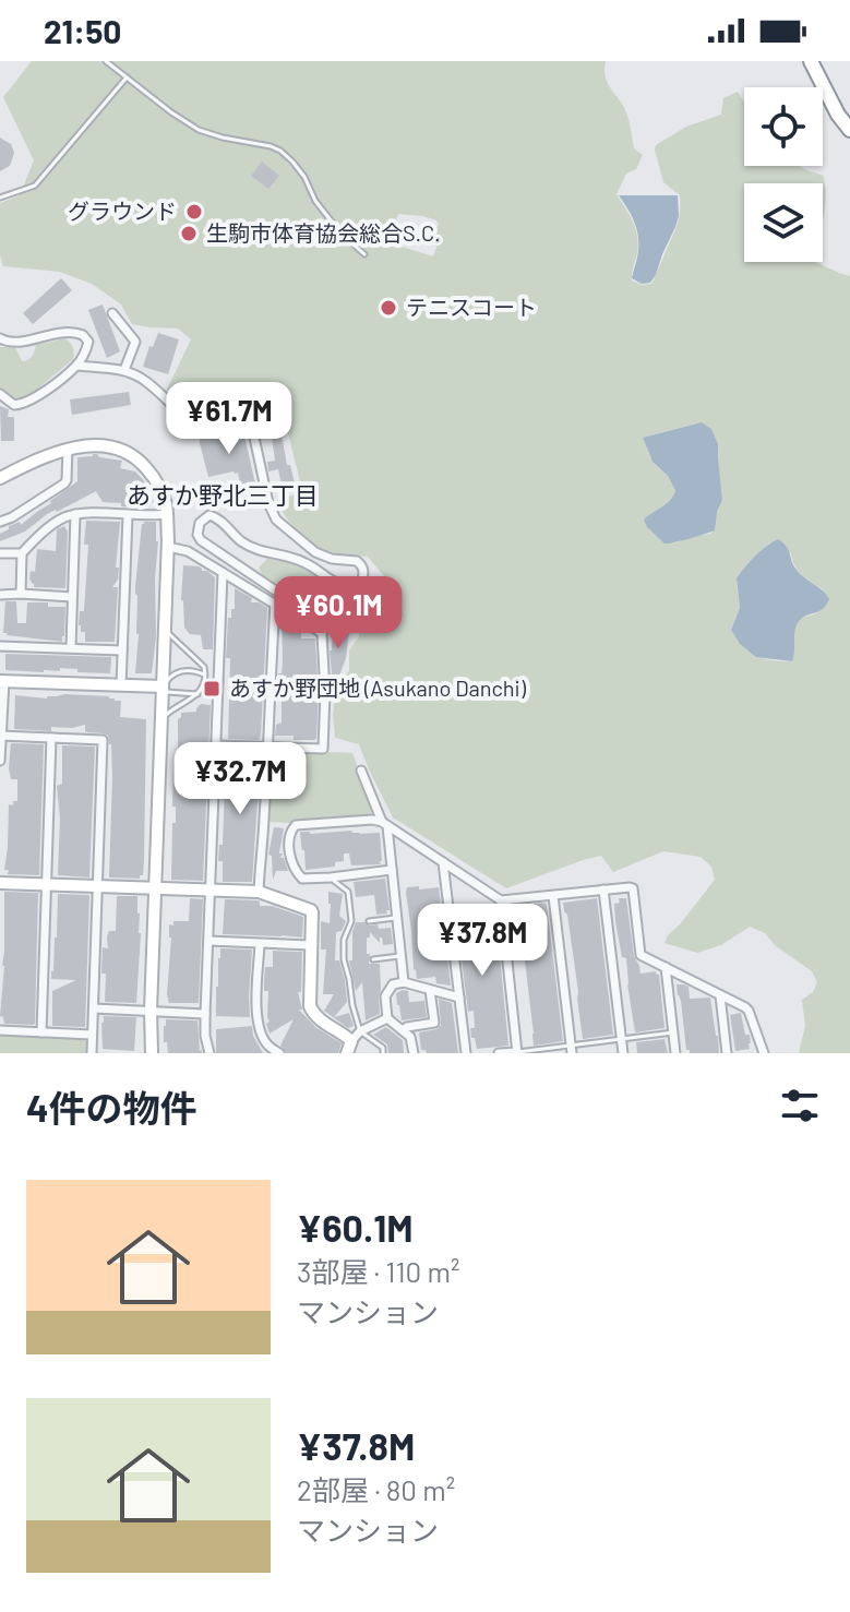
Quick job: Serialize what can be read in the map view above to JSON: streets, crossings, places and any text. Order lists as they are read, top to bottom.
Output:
{
  "districts": ["あすか野北三丁目"],
  "places": {
    "other": ["グラウンド", "生駒市体育協会総合S.C.", "テニスコート"],
    "transit": ["あすか野団地 (Asukano Danchi)"]
  },
  "page": {
    "status": "21:50",
    "price": [
      "¥61.7M",
      "¥60.1M",
      "¥32.7M",
      "¥37.8M"
    ],
    "heading": "4件の物件",
    "list": [
      {
        "name": "¥60.1M",
        "note": "3部屋 · 110 m² · マンション"
      },
      {
        "name": "¥37.8M",
        "note": "2部屋 · 80 m² · マンション"
      }
    ]
  }
}
